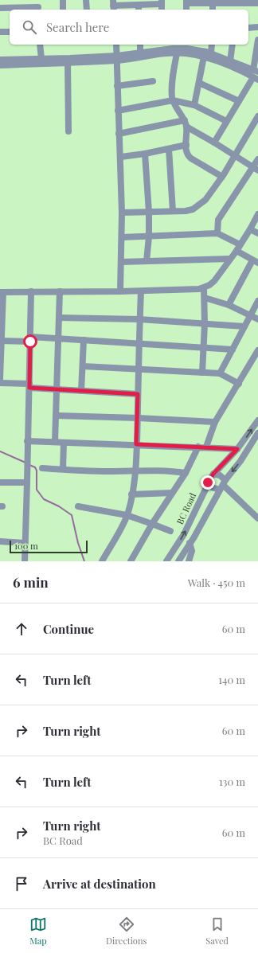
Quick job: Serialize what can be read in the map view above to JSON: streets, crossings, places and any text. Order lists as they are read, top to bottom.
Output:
{
  "streets": {
    "street": ["BC Road"]
  },
  "scale_bar": "100 m",
  "page": {
    "search": "Search here",
    "scale": "100 m",
    "heading": ["6 min", "Walk · 450 m"],
    "list": [
      ["Continue", "60 m"],
      ["Turn left", "140 m"],
      ["Turn right", "60 m"],
      ["Turn left", "130 m"],
      ["Turn right", "BC Road", "60 m"],
      "Arrive at destination"
    ],
    "nav": ["Map", "Directions", "Saved"]
  }
}
